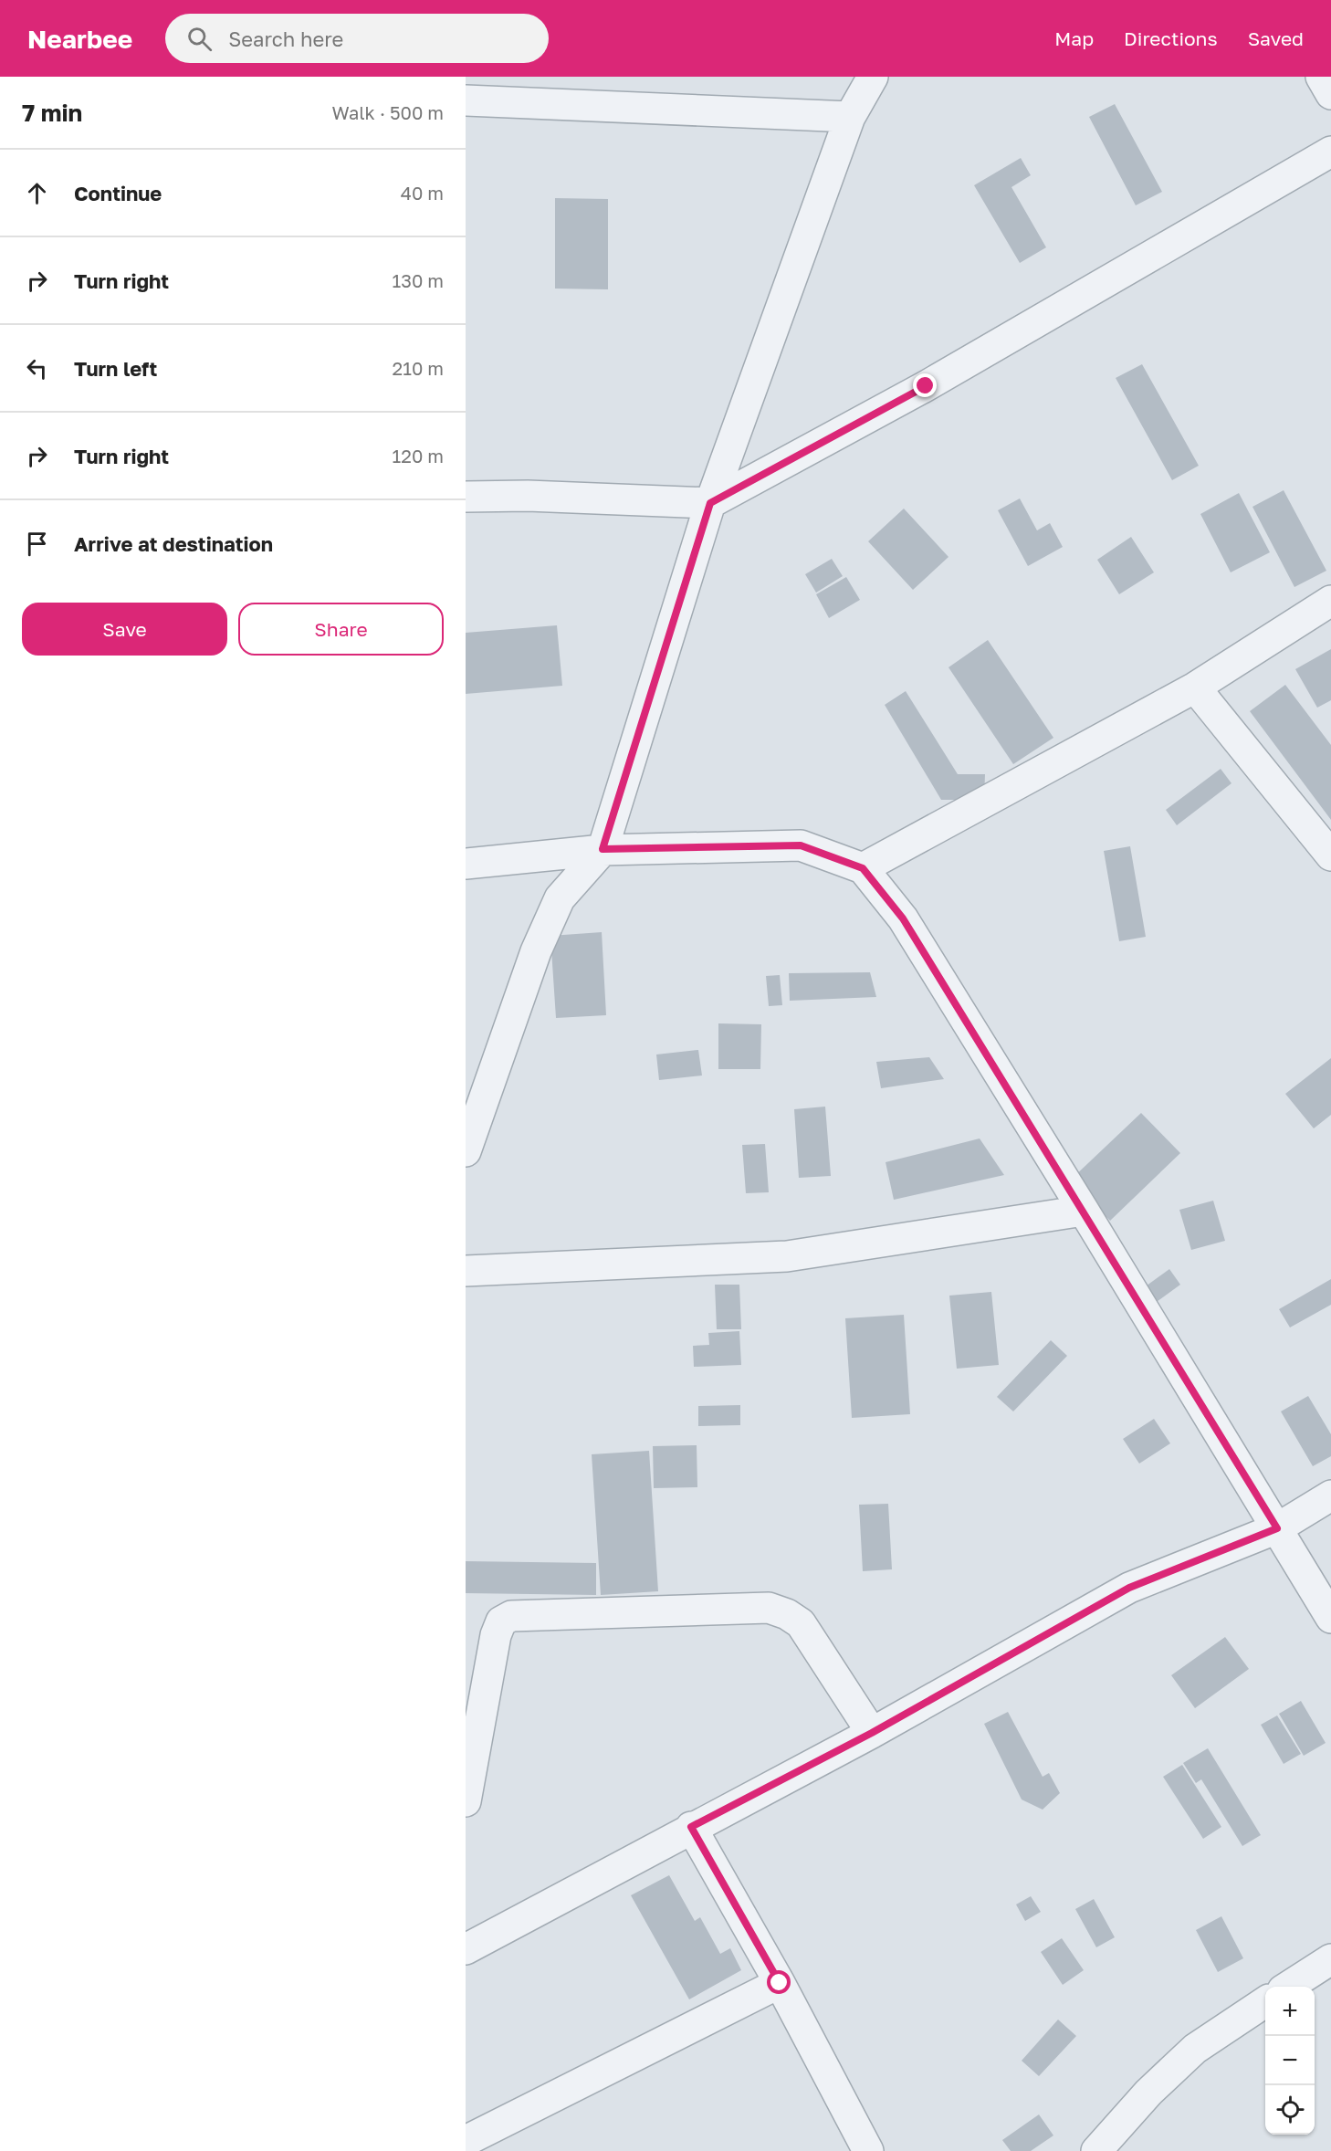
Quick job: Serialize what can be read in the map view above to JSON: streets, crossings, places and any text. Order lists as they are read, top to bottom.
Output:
{
  "page": {
    "header": "Nearbee",
    "search": "Search here",
    "nav": ["Map", "Directions", "Saved"],
    "heading": ["7 min", "Walk · 500 m"],
    "list": [
      ["Continue", "40 m"],
      ["Turn right", "130 m"],
      ["Turn left", "210 m"],
      ["Turn right", "120 m"],
      "Arrive at destination"
    ],
    "buttons": ["Save", "Share"],
    "map_buttons": ["+", "−"]
  }
}
